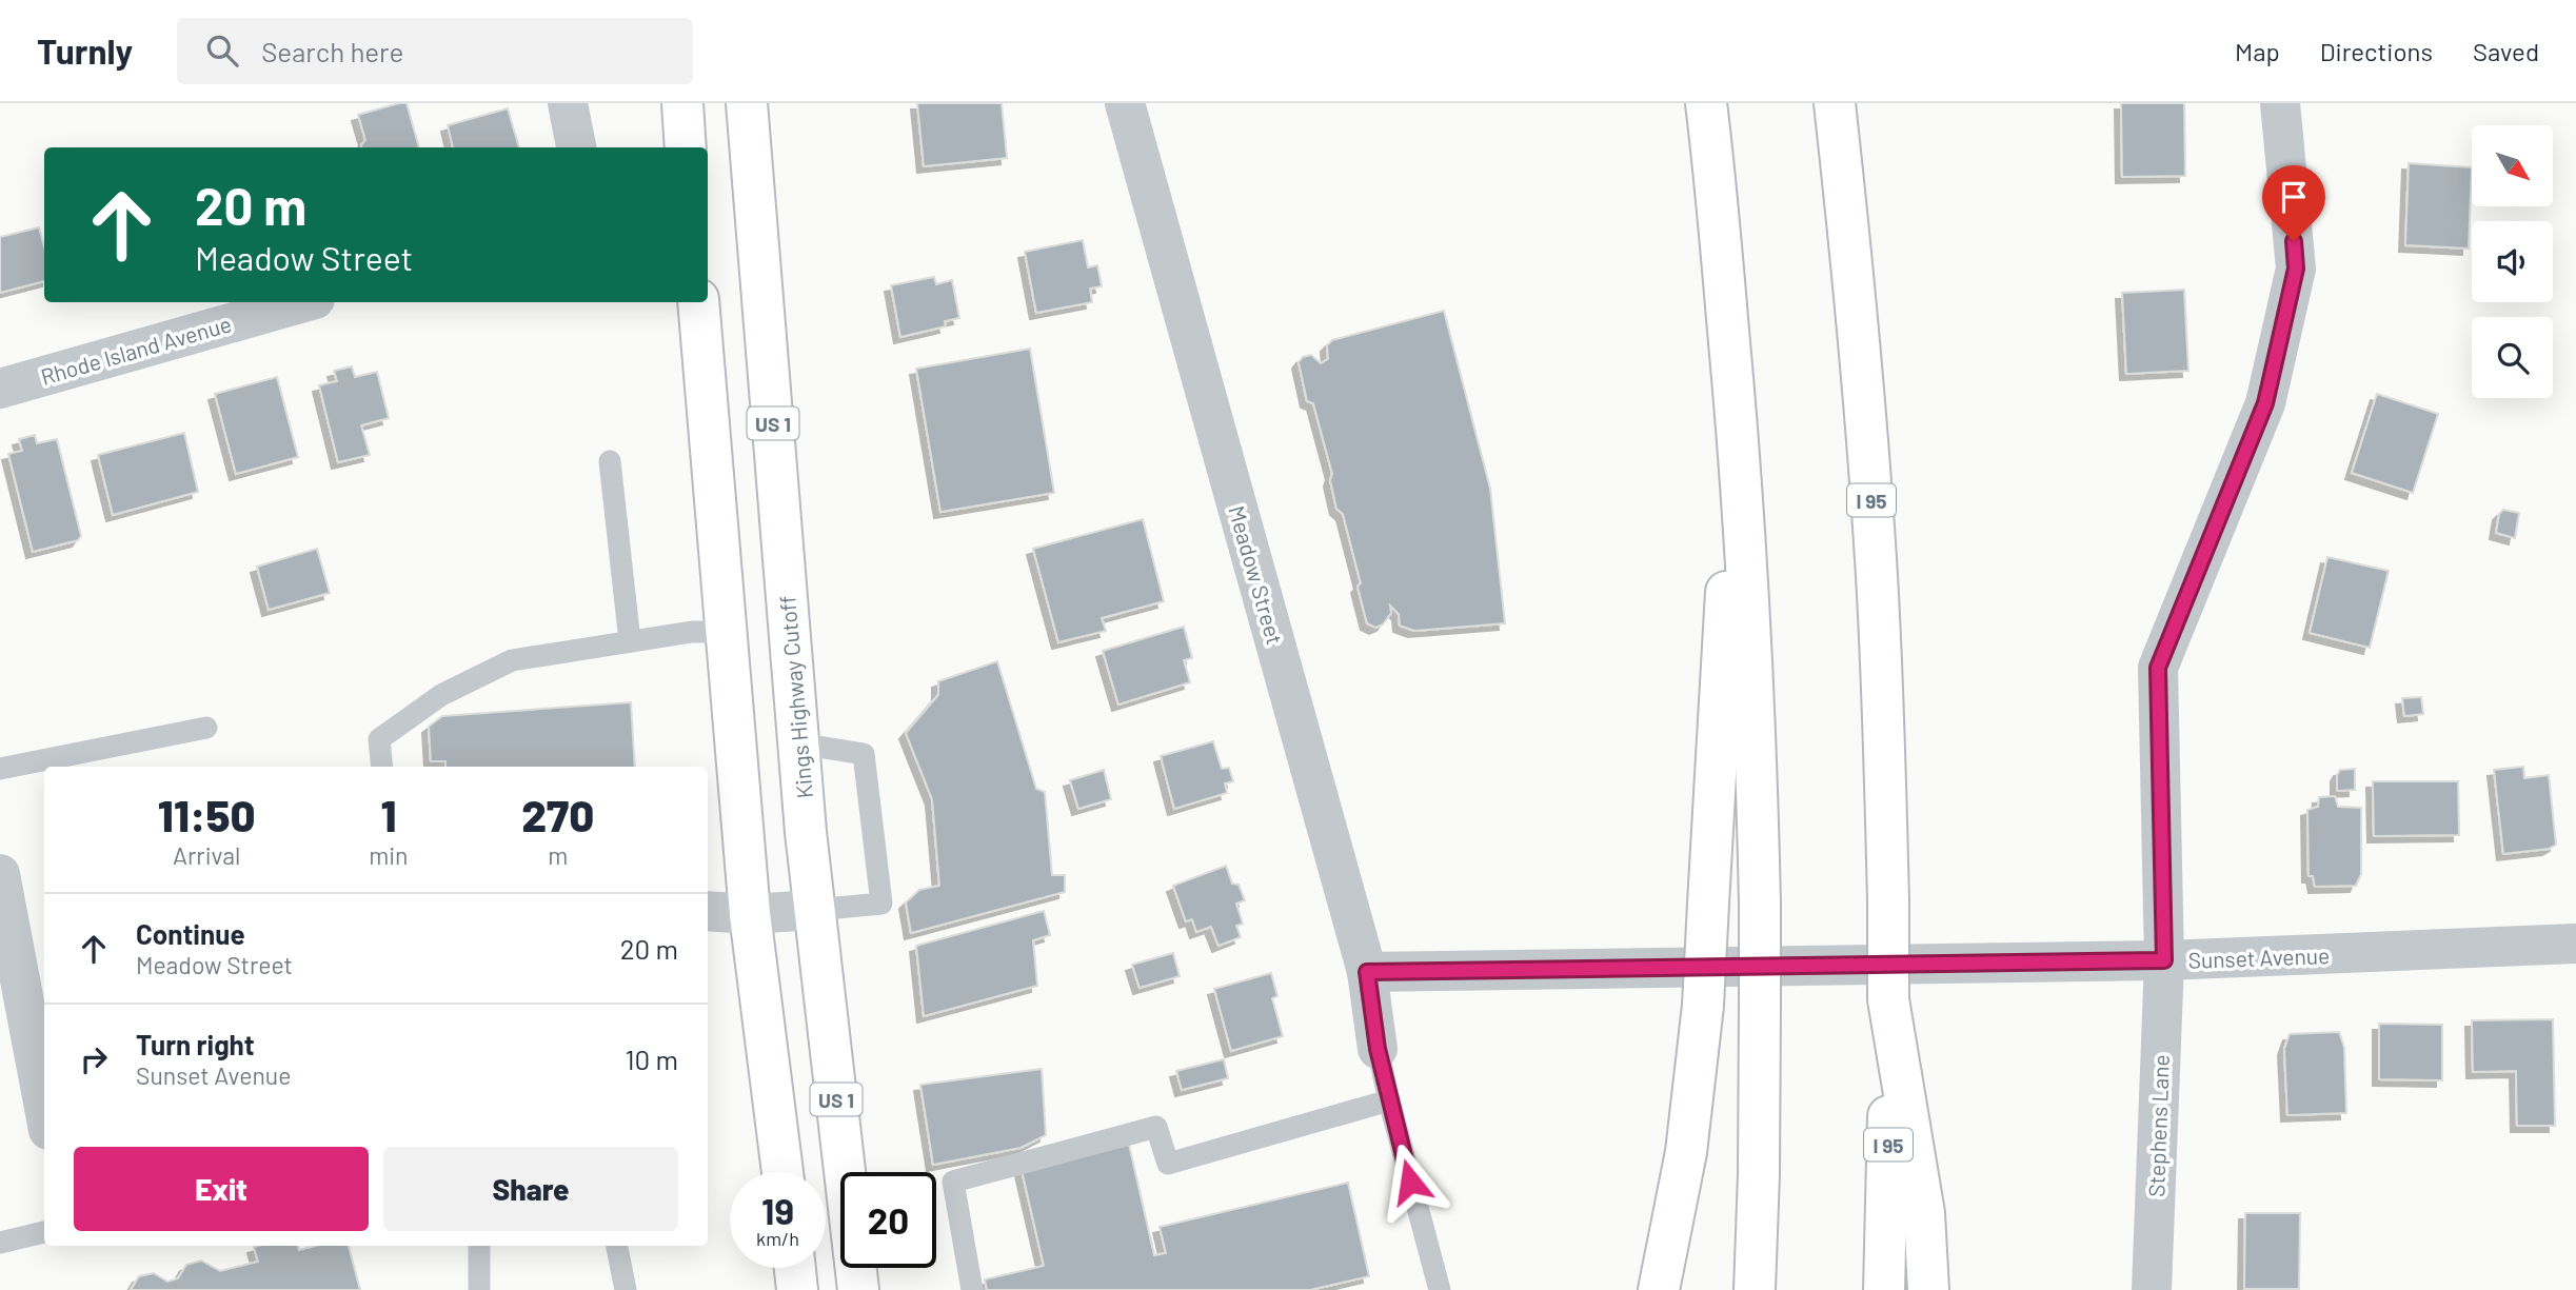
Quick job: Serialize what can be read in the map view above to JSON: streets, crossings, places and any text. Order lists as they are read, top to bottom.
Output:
{
  "streets": {
    "main road": ["US 1", "I 95", "Kings Highway Cutoff"],
    "street": [
      "Rhode Island Avenue",
      "Meadow Street",
      "Sunset Avenue",
      "Stephens Lane"
    ]
  },
  "crossings": [
    ["Meadow Street", "Sunset Avenue"],
    ["Sunset Avenue", "Stephens Lane"]
  ],
  "north": "bottom right",
  "page": {
    "header": "Turnly",
    "search": "Search here",
    "nav": ["Map", "Directions", "Saved"],
    "turn": ["20 m", "Meadow Street"],
    "eta": [
      "11:50",
      "Arrival",
      "1",
      "min",
      "270",
      "m"
    ],
    "list": [
      {
        "name": "Continue",
        "note": "Meadow Street",
        "value": "20 m"
      },
      {
        "name": "Turn right",
        "note": "Sunset Avenue",
        "value": "10 m"
      }
    ],
    "buttons": ["Exit", "Share"],
    "speed": "19 km/h",
    "limit": "20"
  }
}
